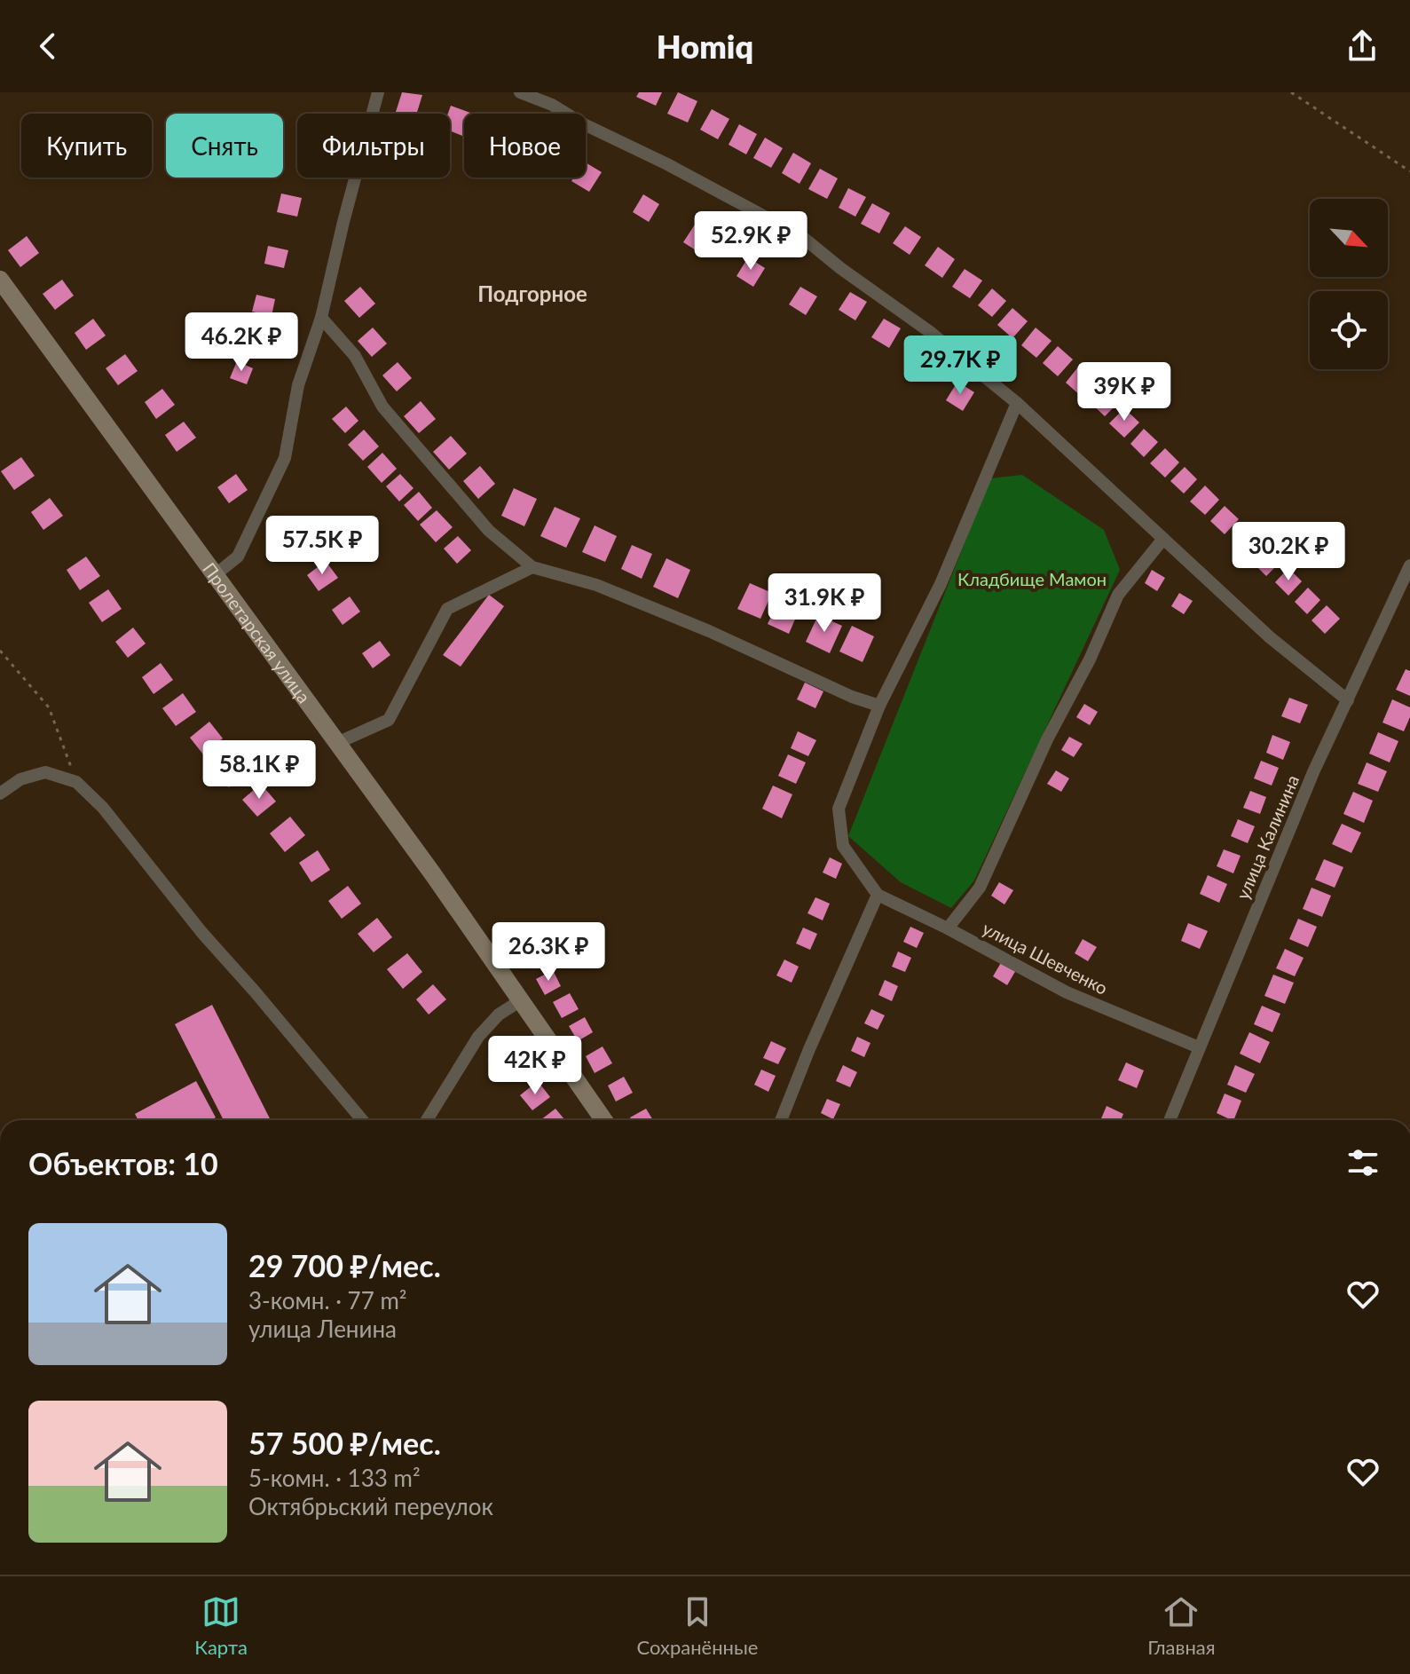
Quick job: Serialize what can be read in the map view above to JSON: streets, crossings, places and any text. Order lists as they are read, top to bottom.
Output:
{
  "streets": {
    "street": ["Пролетарская улица", "улица Калинина", "улица Шевченко"]
  },
  "crossings": [
    ["улица Калинина", "улица Шевченко"]
  ],
  "districts": ["Подгорное"],
  "parks": ["Кладбище Мамон"],
  "north": "bottom right",
  "page": {
    "header": "Homiq",
    "chip": [
      "Купить",
      "Снять",
      "Фильтры",
      "Новое"
    ],
    "price": [
      "52.9K ₽",
      "46.2K ₽",
      "29.7K ₽",
      "39K ₽",
      "57.5K ₽",
      "30.2K ₽",
      "31.9K ₽",
      "58.1K ₽",
      "26.3K ₽",
      "42K ₽"
    ],
    "heading": "Объектов: 10",
    "list": [
      {
        "name": "29 700 ₽/мес.",
        "note": "3-комн. · 77 m² · улица Ленина"
      },
      {
        "name": "57 500 ₽/мес.",
        "note": "5-комн. · 133 m² · Октябрьский переулок"
      }
    ],
    "tabs": ["Карта", "Сохранённые", "Главная"]
  }
}
